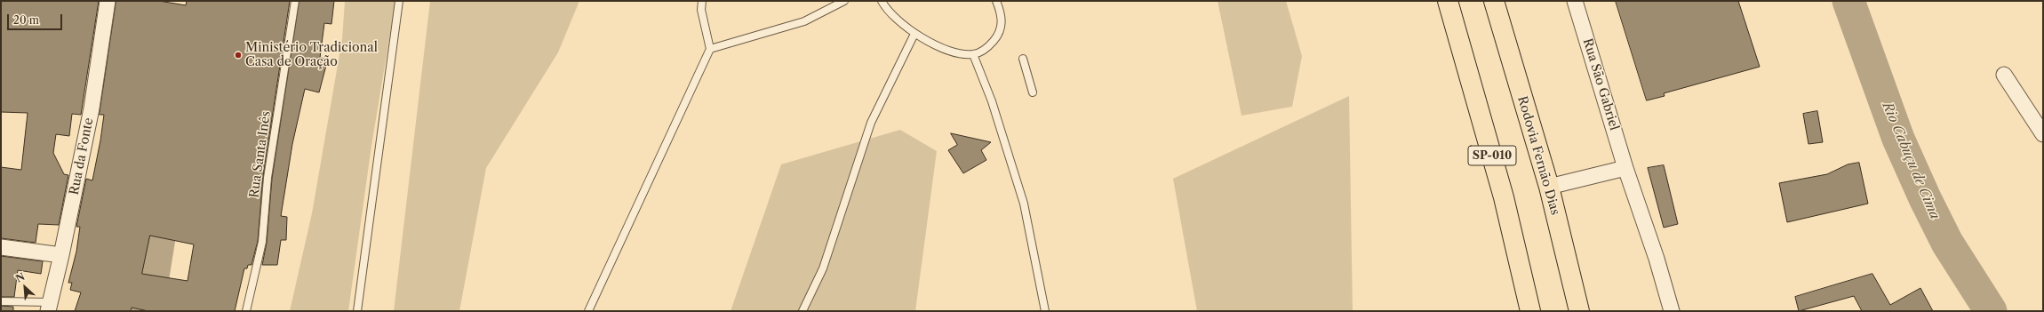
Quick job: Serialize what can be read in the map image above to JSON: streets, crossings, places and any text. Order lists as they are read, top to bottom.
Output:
{
  "streets": {
    "highway": ["SP-010", "Rodovia Fernão Dias"],
    "street": ["Rua São Gabriel", "Rua da Fonte"],
    "lane": ["Rua Santa Inês"]
  },
  "water": ["Rio Cabuçu de Cima"],
  "places": ["Ministério Tradicional Casa de Oração"],
  "scale_bar": "20 m",
  "north": "top left"
}
